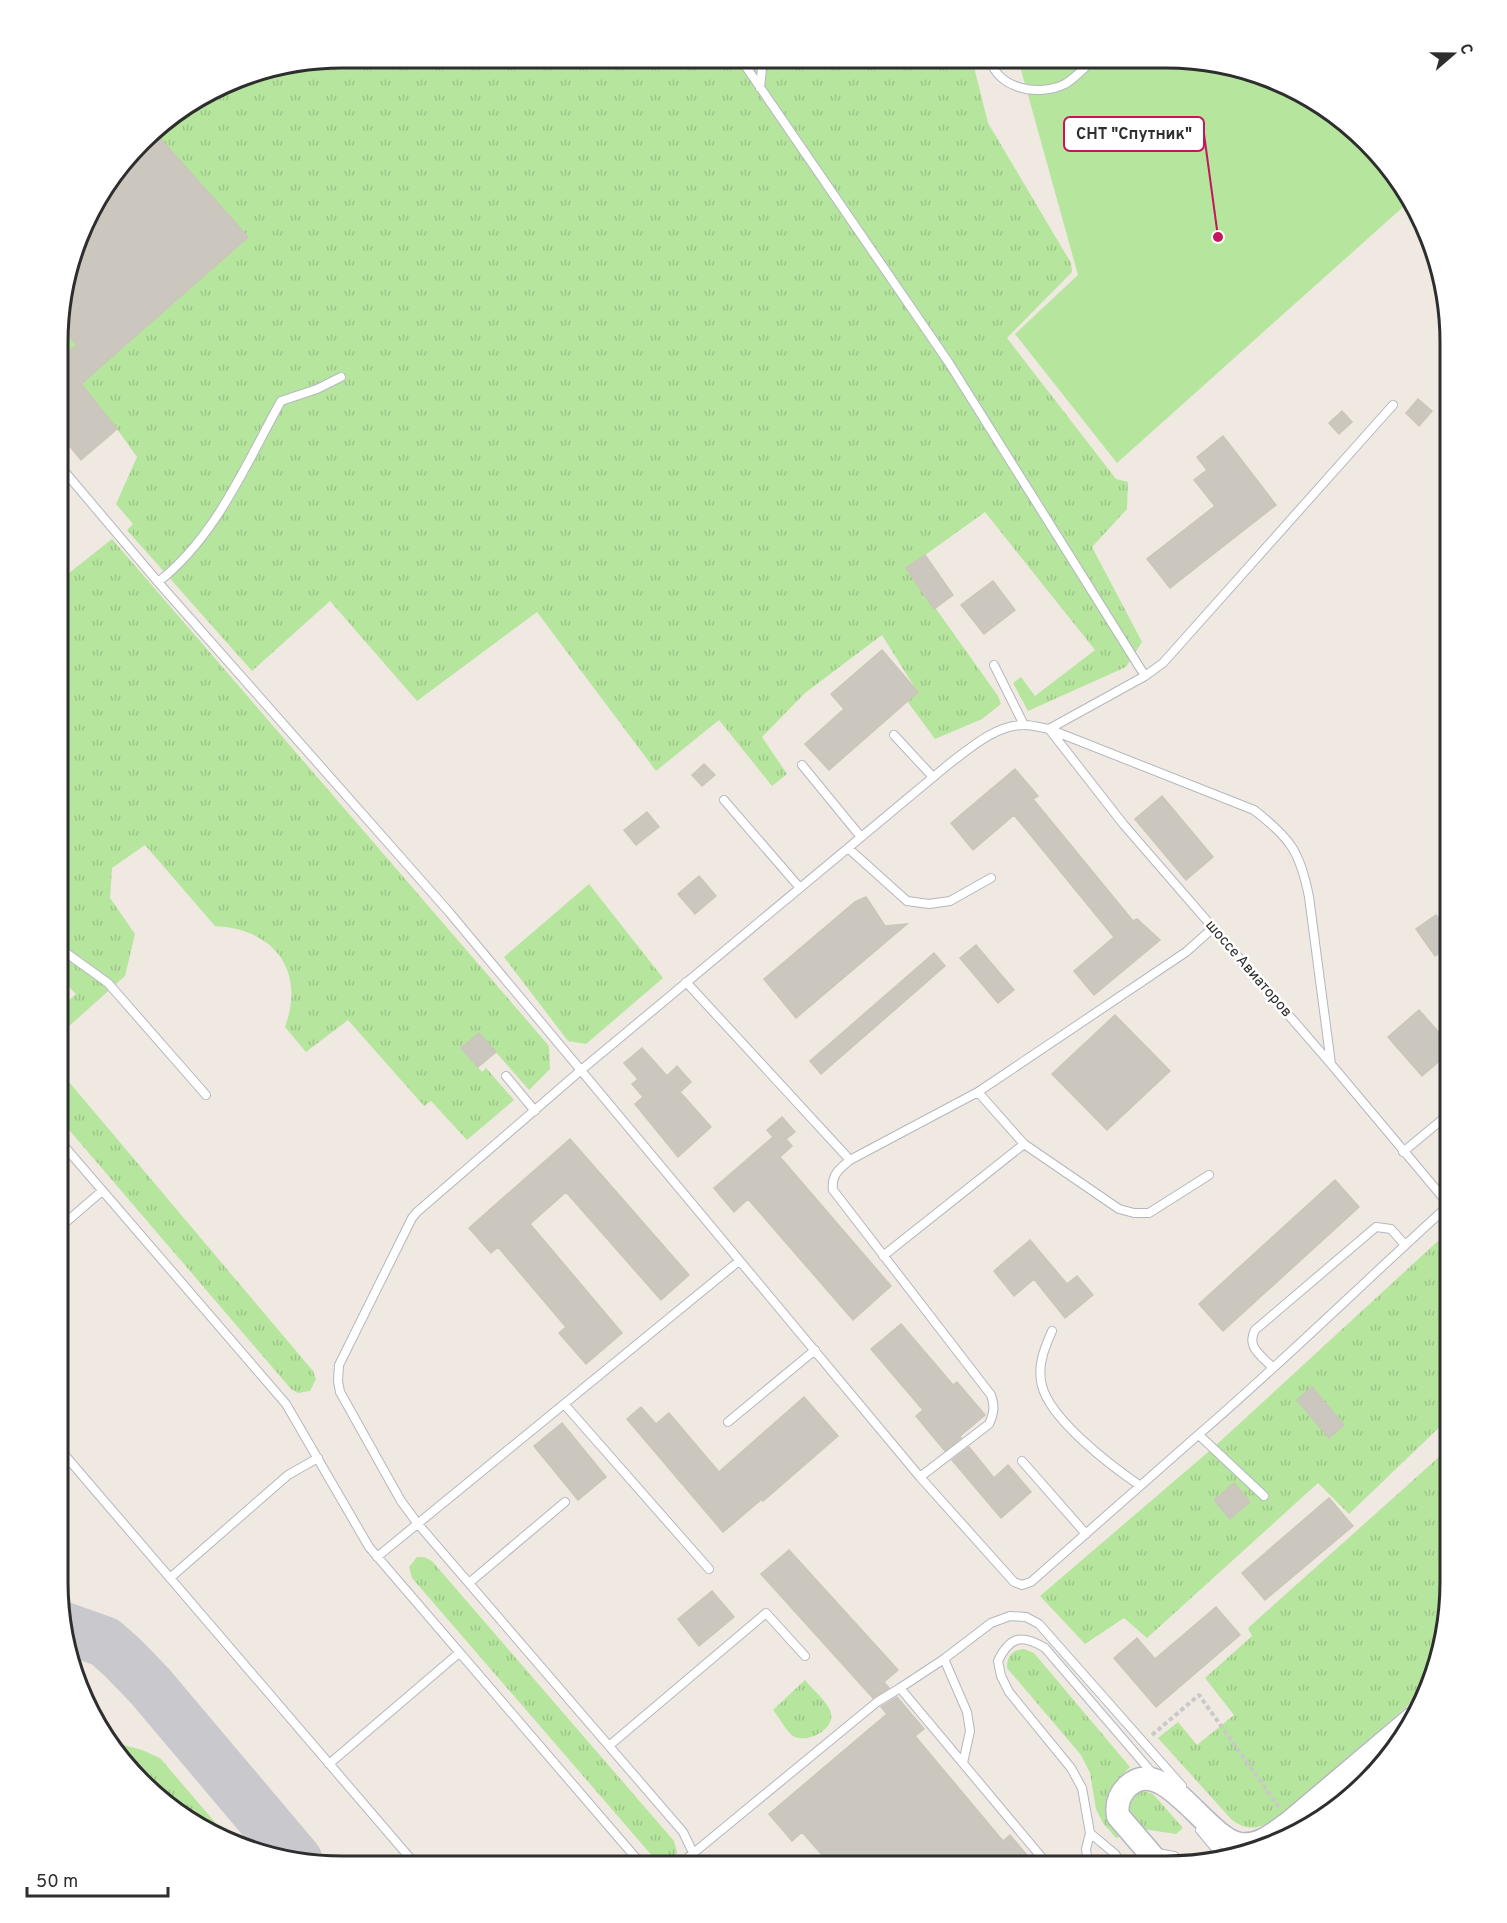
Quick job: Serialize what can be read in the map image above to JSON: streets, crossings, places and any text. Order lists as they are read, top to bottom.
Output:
{
  "streets": {
    "lane": ["шоссе Авиаторов"]
  },
  "places": ["СНТ \"Спутник\""],
  "scale_bar": "50 m",
  "north": "right"
}
